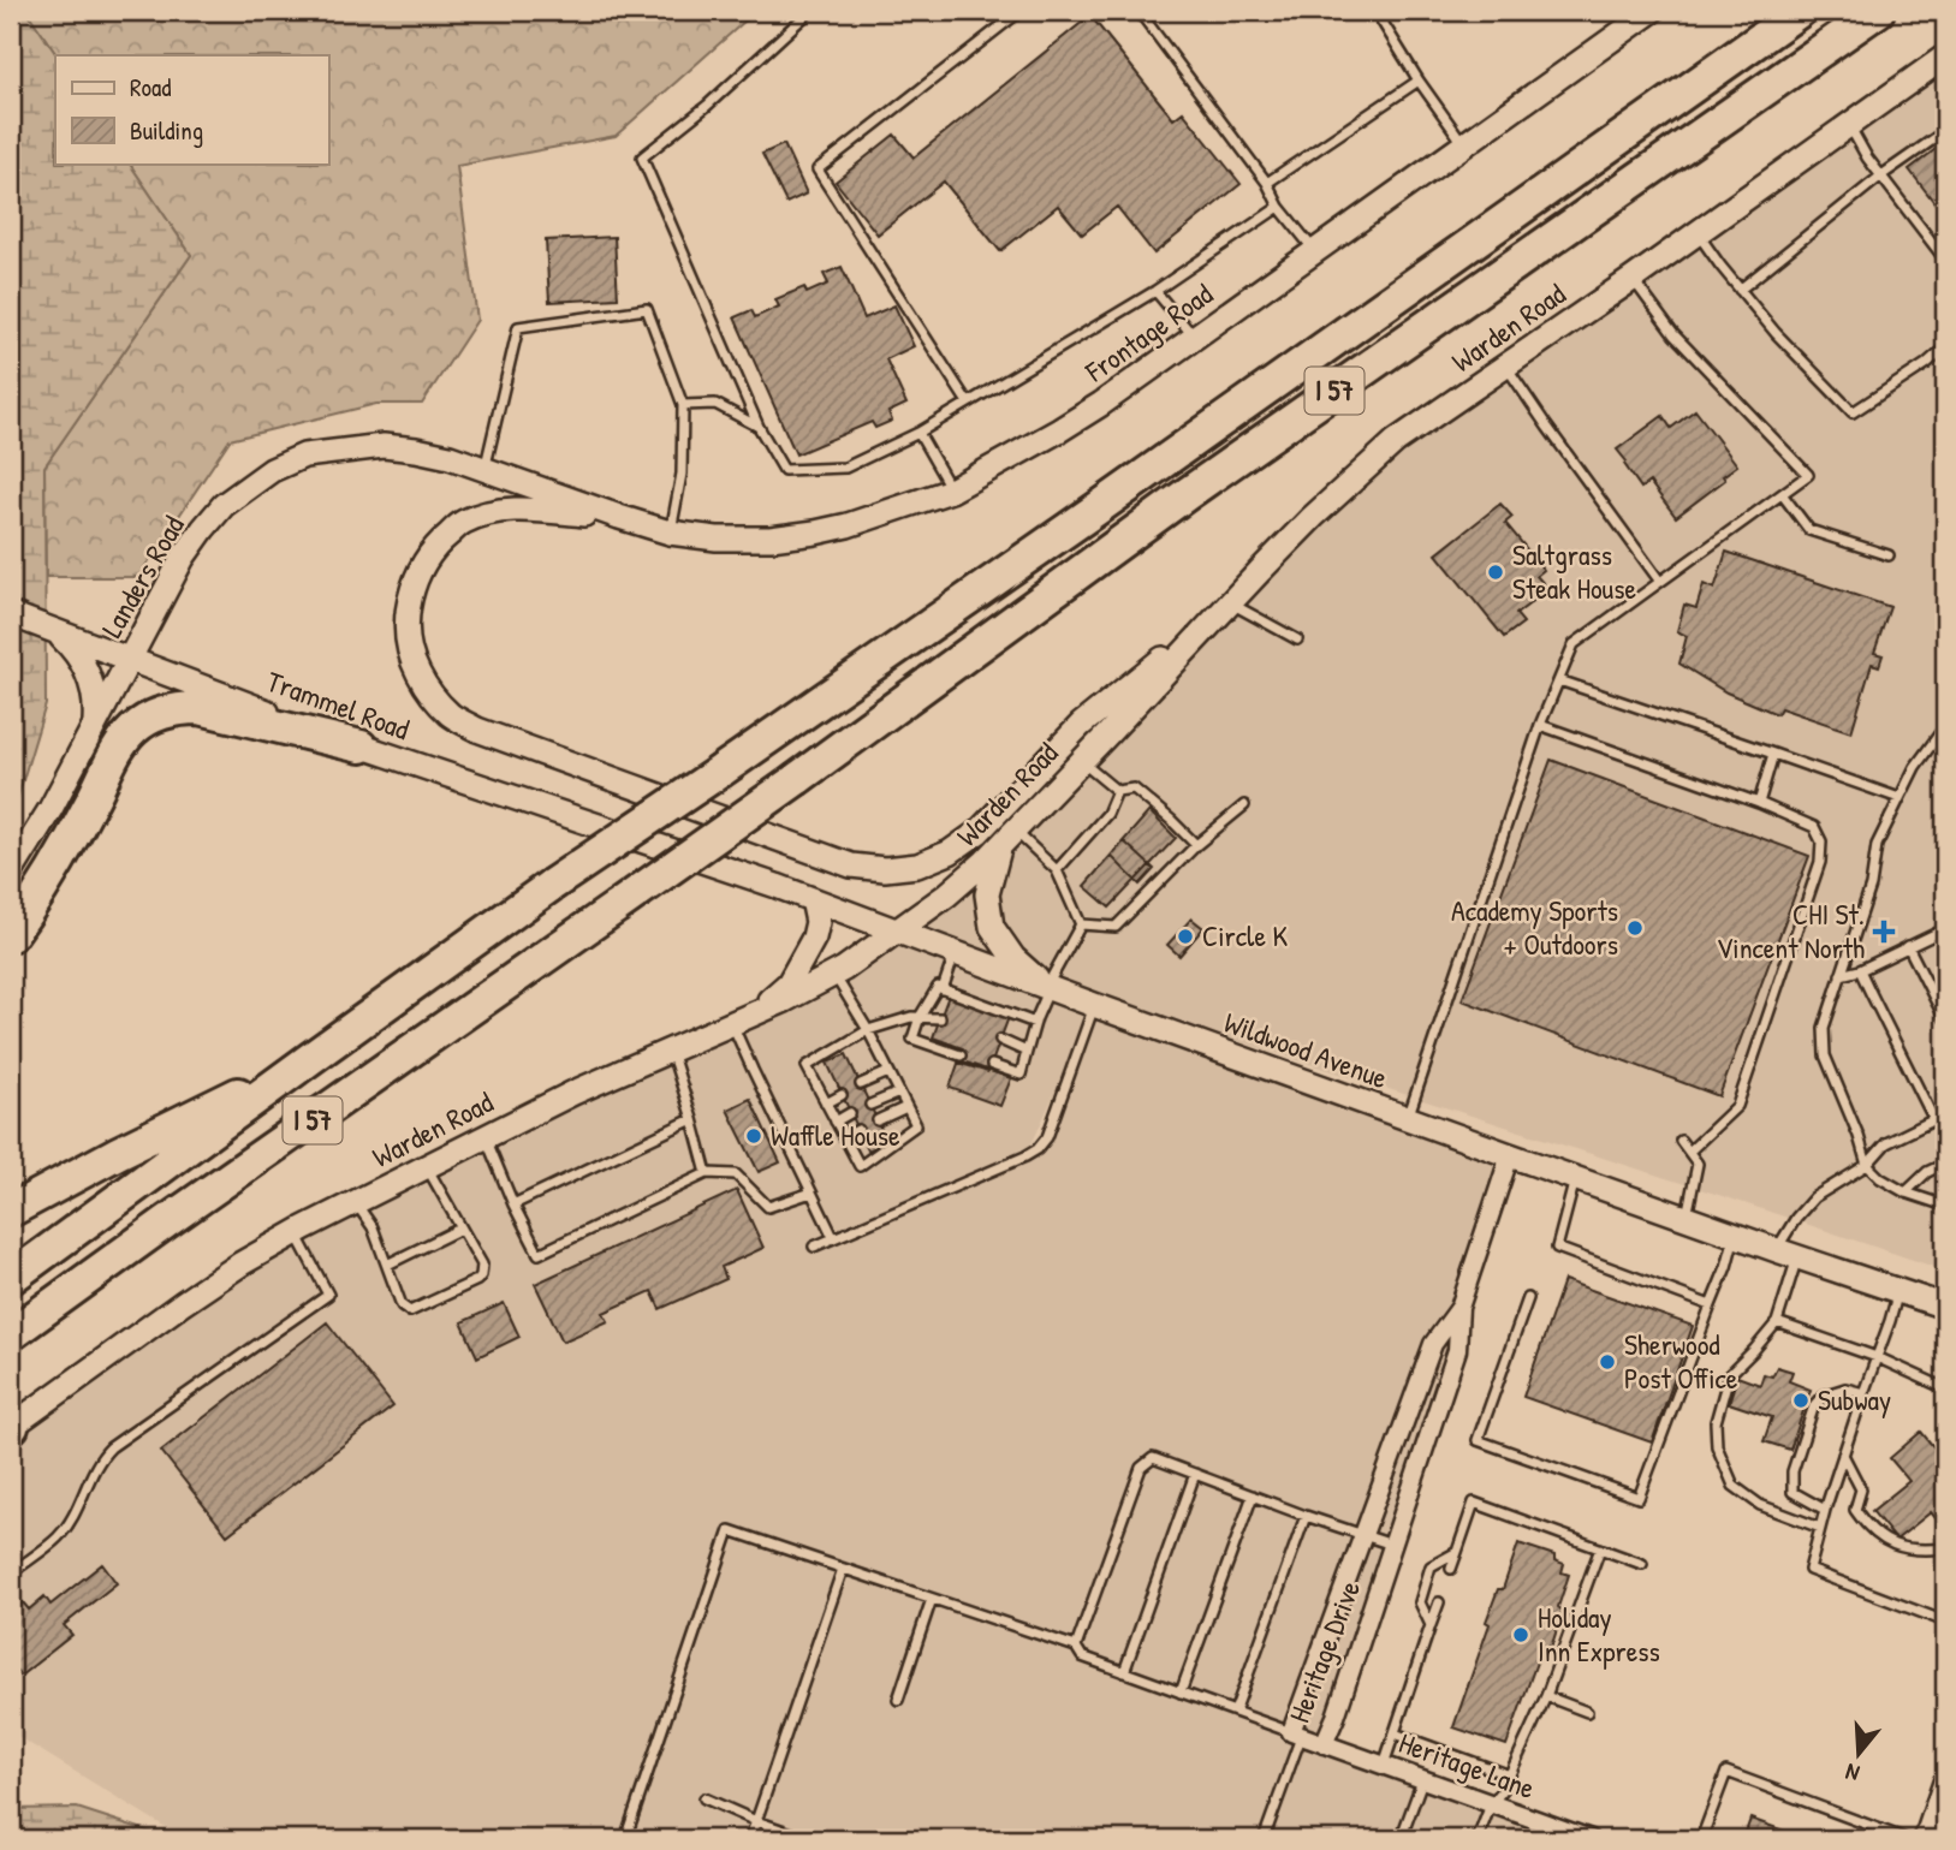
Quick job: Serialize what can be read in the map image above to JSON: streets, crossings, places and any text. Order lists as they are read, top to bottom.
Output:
{
  "streets": {
    "highway": ["I 57"],
    "main road": [
      "Warden Road",
      "Frontage Road",
      "Landers Road",
      "Trammel Road",
      "Wildwood Avenue"
    ],
    "street": ["Heritage Drive", "Heritage Lane"]
  },
  "crossings": [
    ["Warden Road", "Wildwood Avenue"],
    ["Frontage Road", "Landers Road"],
    ["Landers Road", "Trammel Road"],
    ["Trammel Road", "Wildwood Avenue"],
    ["Wildwood Avenue", "Heritage Drive"],
    ["Heritage Drive", "Heritage Lane"]
  ],
  "places": {
    "other": [
      "Saltgrass Steak House",
      "Academy Sports + Outdoors",
      "Circle K",
      "Waffle House",
      "Sherwood Post Office",
      "Subway",
      "Holiday Inn Express"
    ],
    "health": ["CHI St. Vincent North"]
  },
  "legend": ["Road", "Building"],
  "north": "bottom"
}
